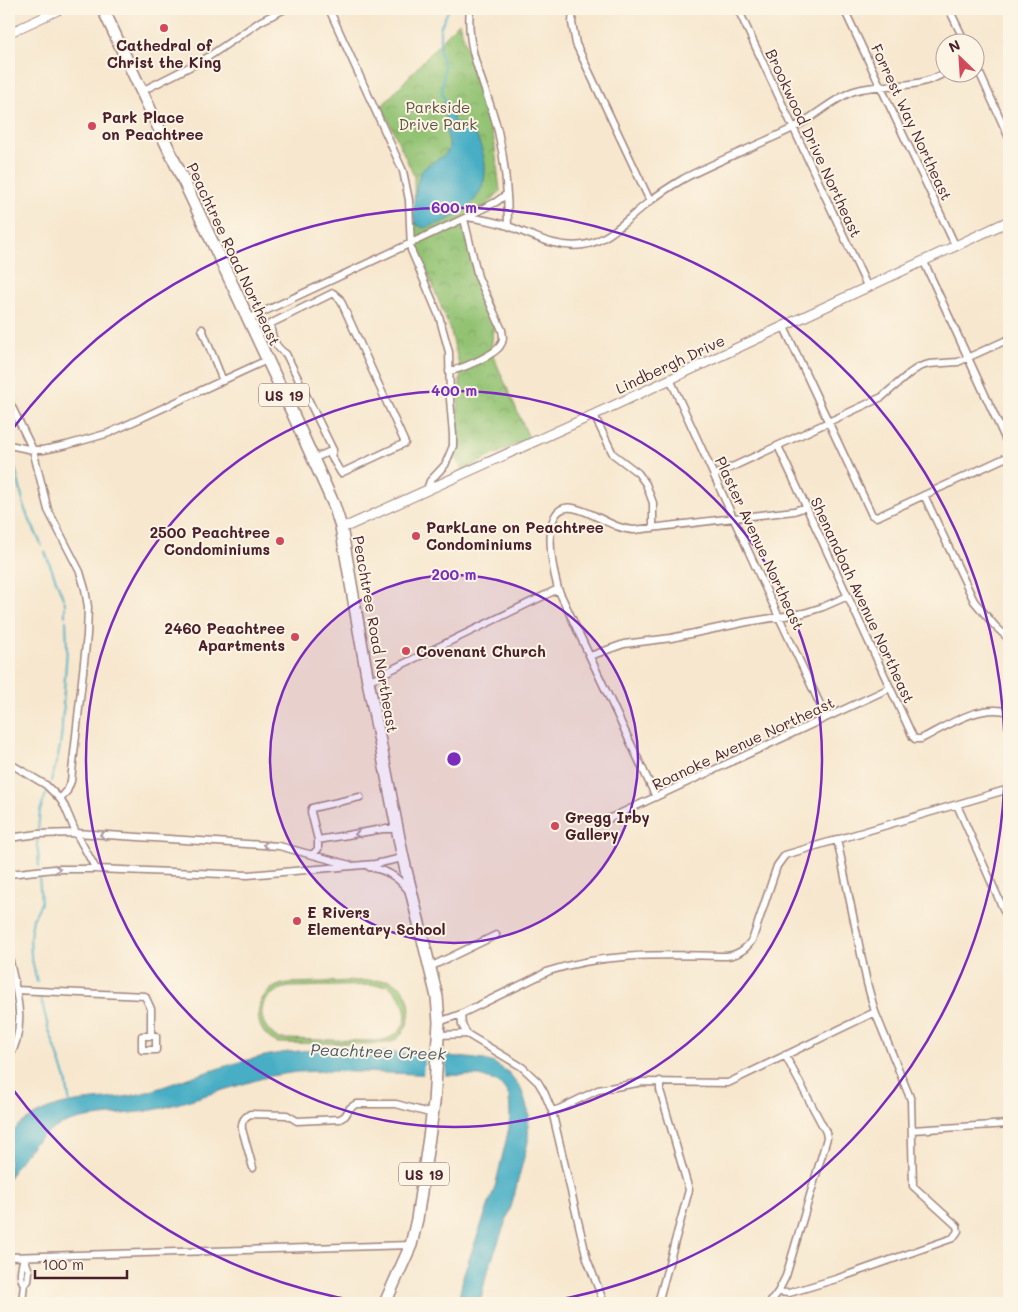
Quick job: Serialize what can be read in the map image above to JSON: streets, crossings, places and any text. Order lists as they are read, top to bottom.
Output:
{
  "streets": {
    "highway": ["Peachtree Road Northeast", "US 19"],
    "main road": ["Lindbergh Drive"],
    "street": [
      "Forrest Way Northeast",
      "Brookwood Drive Northeast",
      "Plaster Avenue Northeast",
      "Shenandoah Avenue Northeast",
      "Roanoke Avenue Northeast"
    ]
  },
  "crossings": [
    ["Forrest Way Northeast", "Lindbergh Drive"],
    ["Brookwood Drive Northeast", "Lindbergh Drive"],
    ["Peachtree Road Northeast", "Lindbergh Drive"],
    ["Lindbergh Drive", "Plaster Avenue Northeast"],
    ["Plaster Avenue Northeast", "Roanoke Avenue Northeast"],
    ["Shenandoah Avenue Northeast", "Roanoke Avenue Northeast"]
  ],
  "water": ["Peachtree Creek"],
  "parks": ["Parkside Drive Park"],
  "places": [
    "Cathedral of Christ the King",
    "Park Place on Peachtree",
    "ParkLane on Peachtree Condominiums",
    "2500 Peachtree Condominiums",
    "2460 Peachtree Apartments",
    "Covenant Church",
    "Gregg Irby Gallery",
    "E Rivers Elementary School"
  ],
  "scale_bar": "100 m",
  "north": "top left",
  "rings": ["600 m", "400 m", "200 m"]
}
